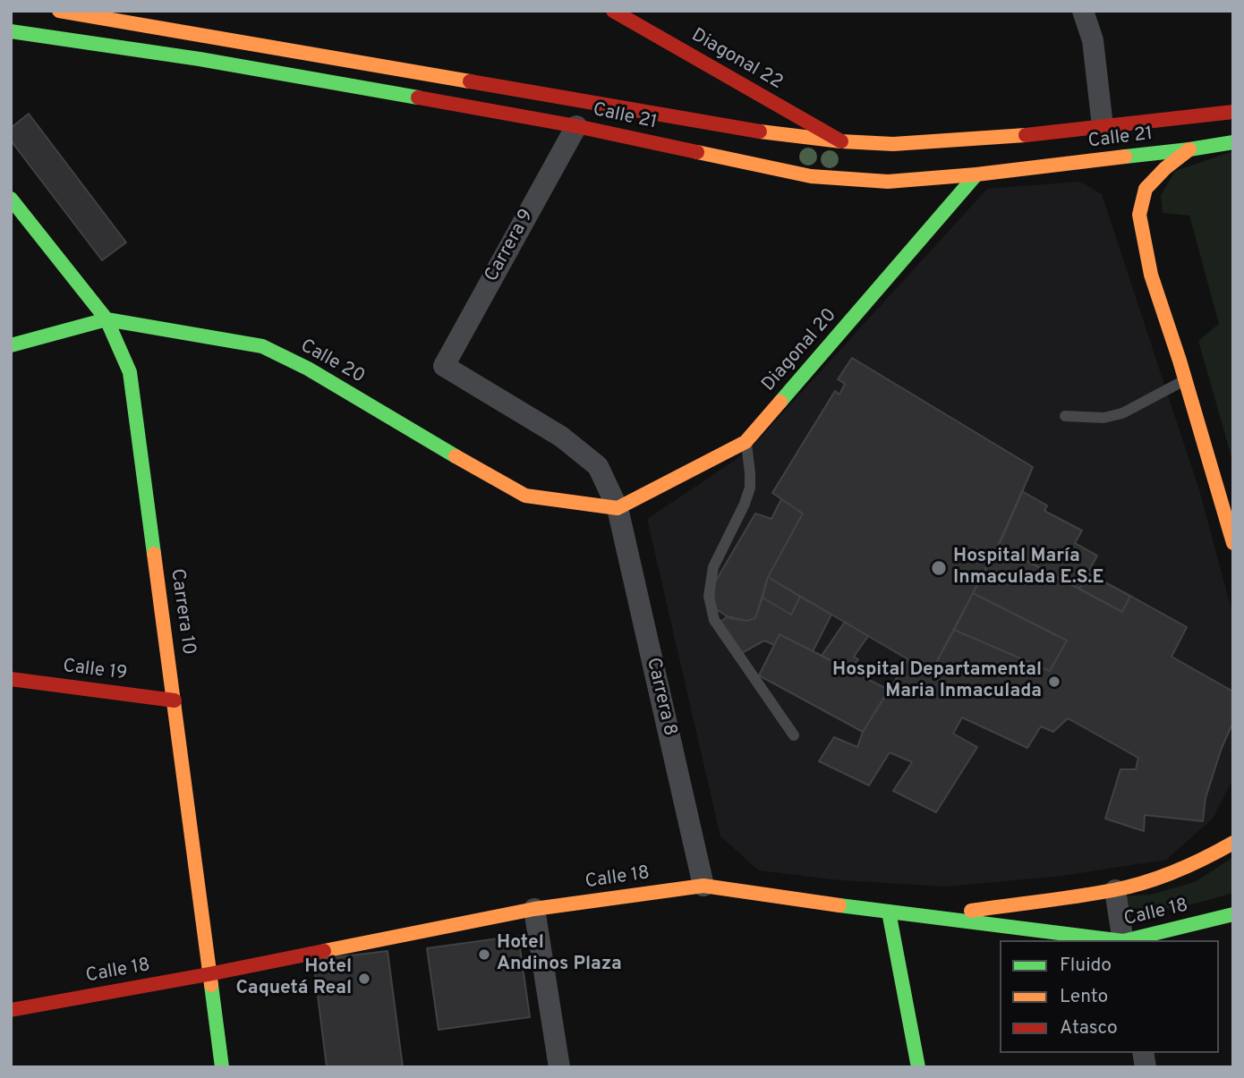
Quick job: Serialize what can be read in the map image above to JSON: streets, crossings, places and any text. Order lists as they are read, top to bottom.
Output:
{
  "streets": {
    "main road": [
      "Diagonal 22",
      "Calle 21",
      "Diagonal 20",
      "Calle 20",
      "Carrera 10",
      "Calle 19",
      "Calle 18"
    ],
    "street": ["Carrera 9", "Carrera 8"]
  },
  "crossings": [
    ["Diagonal 22", "Calle 21"],
    ["Calle 21", "Carrera 9"],
    ["Calle 21", "Diagonal 20"],
    ["Carrera 9", "Carrera 8"],
    ["Diagonal 20", "Calle 20"],
    ["Diagonal 20", "Carrera 8"],
    ["Calle 20", "Carrera 10"],
    ["Calle 20", "Carrera 8"],
    ["Carrera 10", "Calle 19"],
    ["Carrera 10", "Calle 18"],
    ["Carrera 8", "Calle 18"]
  ],
  "places": [
    "Hospital María Inmaculada E.S.E",
    "Hospital Departamental Maria Inmaculada",
    "Hotel Andinos Plaza",
    "Hotel Caquetá Real"
  ],
  "legend": ["Fluido", "Lento", "Atasco"]
}
